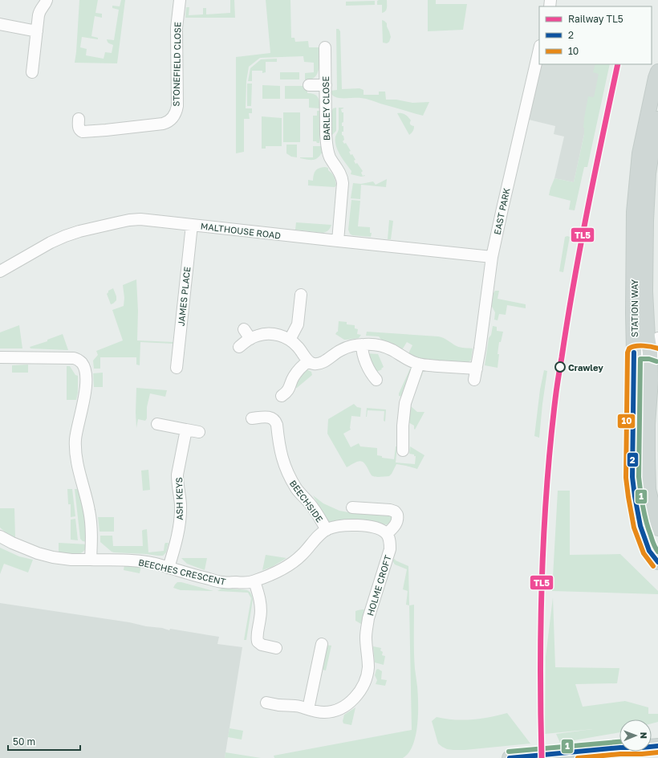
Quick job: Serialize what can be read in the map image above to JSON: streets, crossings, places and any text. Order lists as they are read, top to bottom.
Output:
{
  "streets": {
    "main road": ["STATION WAY"],
    "street": [
      "STONEFIELD CLOSE",
      "BARLEY CLOSE",
      "EAST PARK",
      "MALTHOUSE ROAD",
      "JAMES PLACE",
      "ASH KEYS",
      "BEECHSIDE",
      "BEECHES CRESCENT",
      "HOLME CROFT"
    ]
  },
  "crossings": [
    ["BARLEY CLOSE", "MALTHOUSE ROAD"],
    ["EAST PARK", "MALTHOUSE ROAD"],
    ["MALTHOUSE ROAD", "JAMES PLACE"],
    ["ASH KEYS", "BEECHES CRESCENT"]
  ],
  "places": ["Crawley"],
  "lines": [
    "rail line TL5",
    "transit line 10",
    "transit line 2",
    "transit line 1"
  ],
  "legend": ["Railway TL5", "2", "10"],
  "scale_bar": "50 m",
  "north": "right"
}
